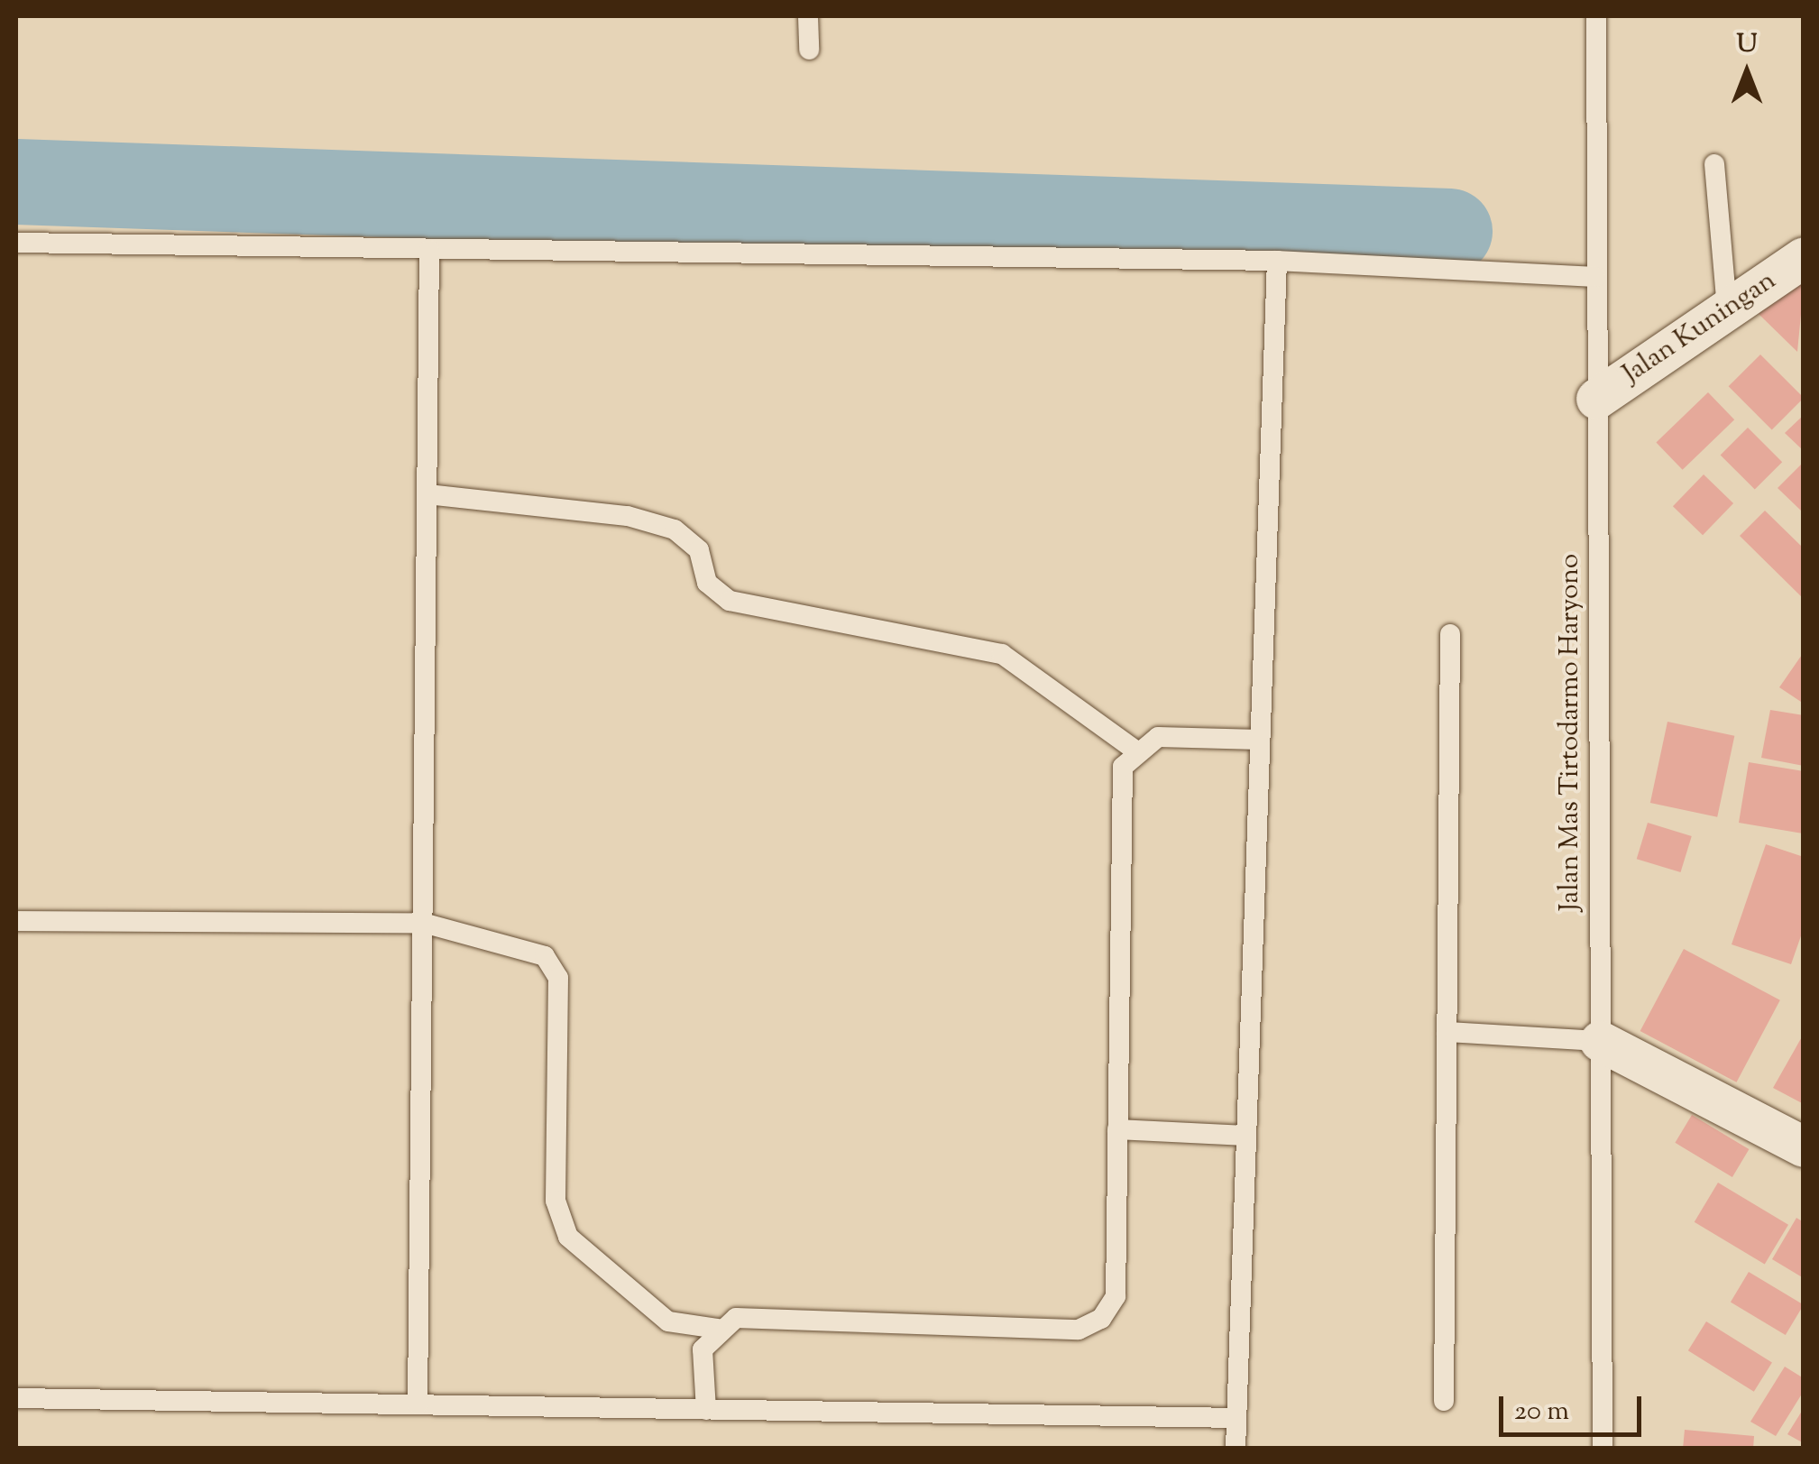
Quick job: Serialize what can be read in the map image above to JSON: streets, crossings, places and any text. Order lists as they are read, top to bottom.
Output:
{
  "streets": {
    "street": ["Jalan Kuningan"],
    "lane": ["Jalan Mas Tirtodarmo Haryono"]
  },
  "crossings": [
    ["Jalan Kuningan", "Jalan Mas Tirtodarmo Haryono"]
  ],
  "scale_bar": "20 m",
  "north": "top"
}
